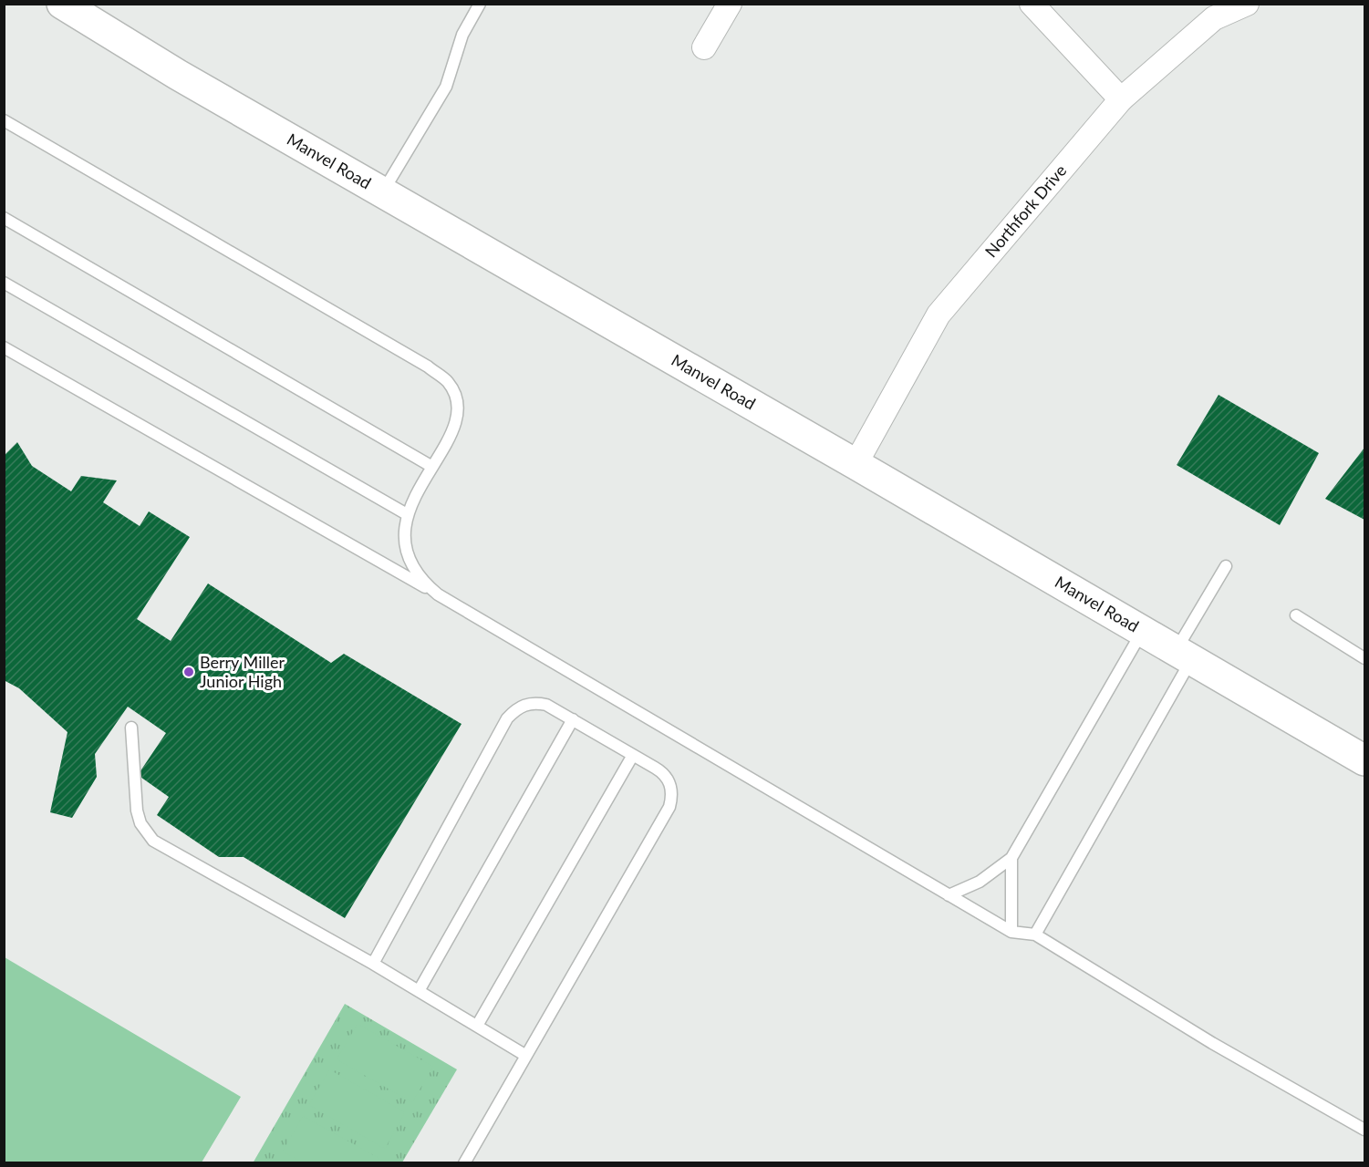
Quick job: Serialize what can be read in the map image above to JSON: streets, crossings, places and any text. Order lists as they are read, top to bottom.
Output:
{
  "streets": {
    "main road": ["Manvel Road"],
    "street": ["Northfork Drive"]
  },
  "crossings": [
    ["Manvel Road", "Northfork Drive"]
  ],
  "places": ["Berry Miller Junior High"]
}
